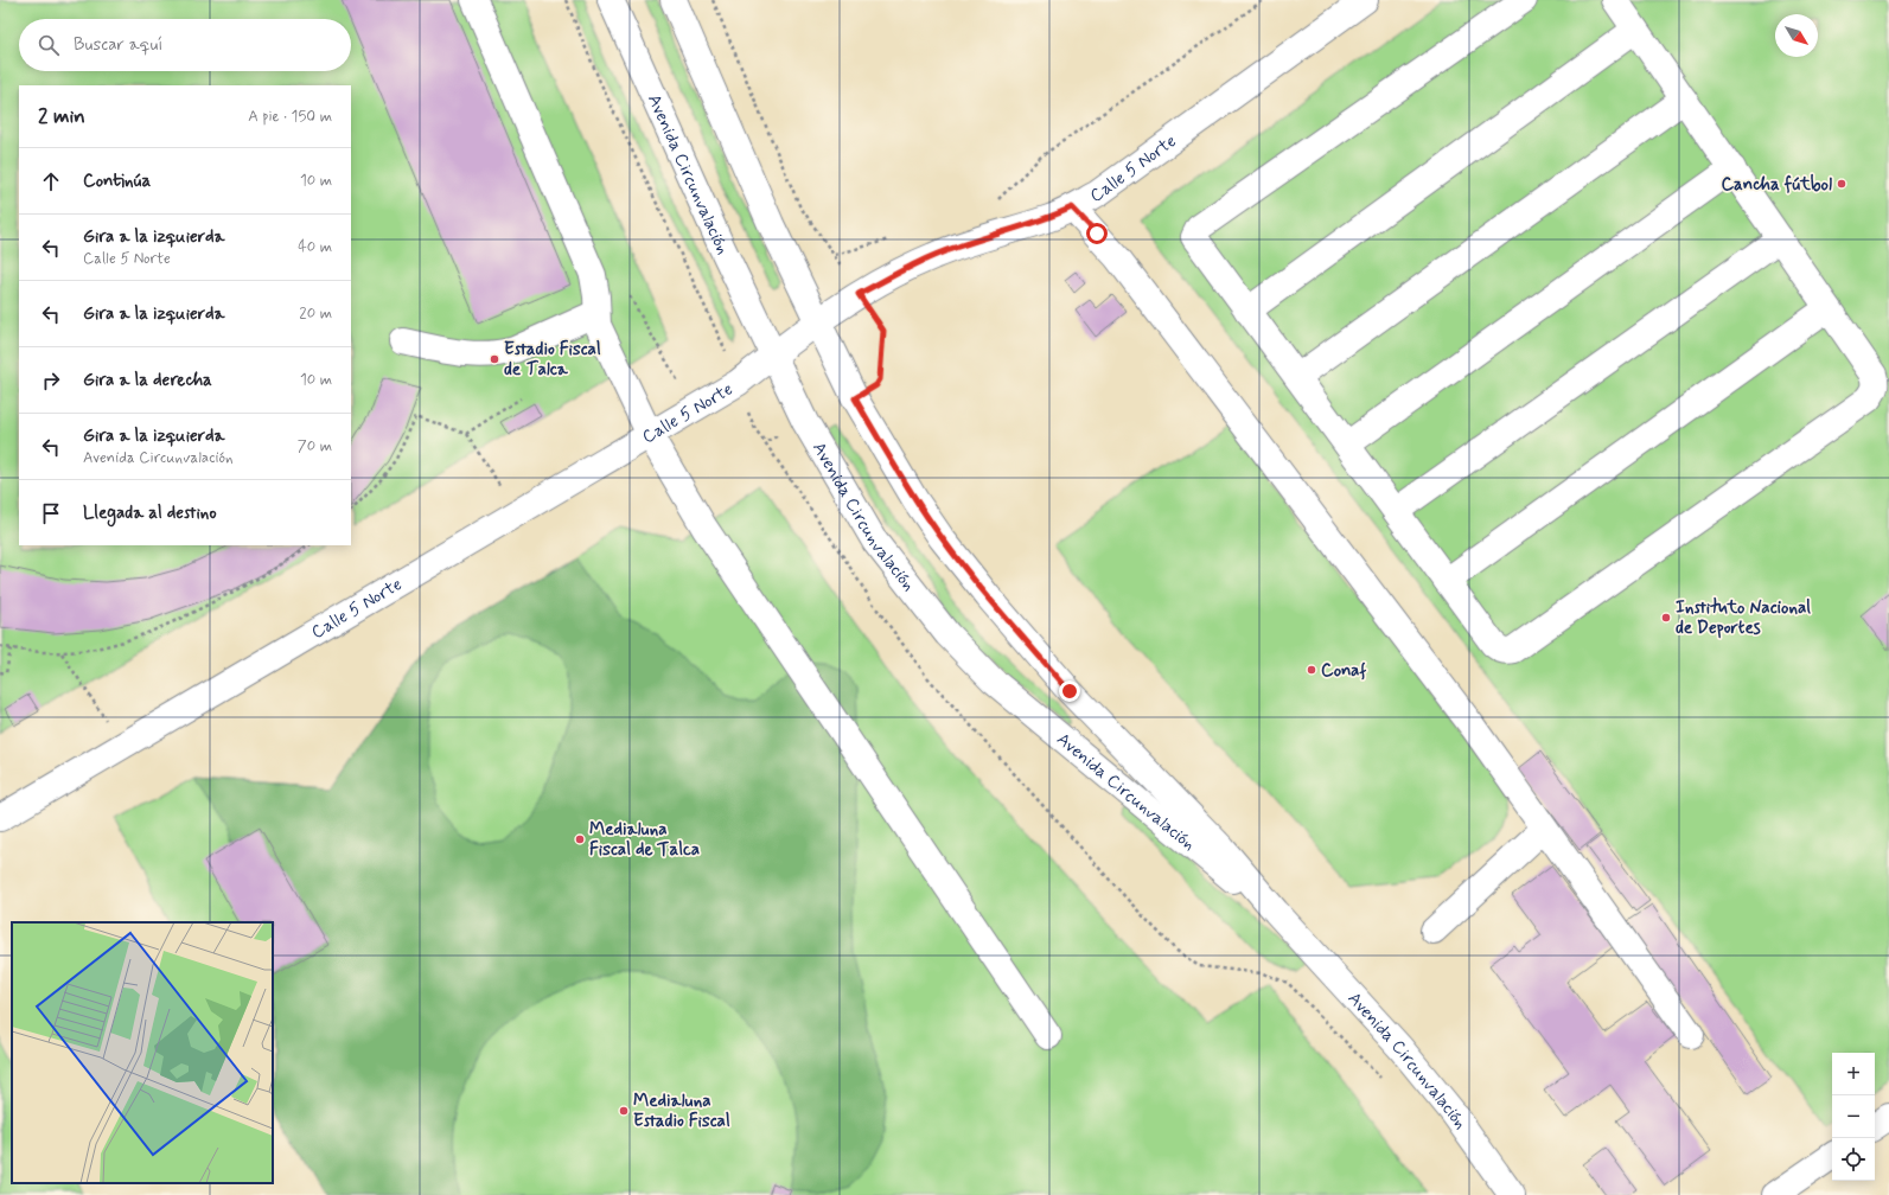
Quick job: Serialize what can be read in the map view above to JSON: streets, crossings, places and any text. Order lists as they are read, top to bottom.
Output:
{
  "streets": {
    "main road": ["Calle 5 Norte", "Avenida Circunvalación"]
  },
  "crossings": [
    ["Calle 5 Norte", "Avenida Circunvalación"]
  ],
  "places": [
    "Cancha fútbol",
    "Estadio Fiscal de Talca",
    "Instituto Nacional de Deportes",
    "Conaf",
    "Medialuna Fiscal de Talca",
    "Medialuna Estadio Fiscal"
  ],
  "north": "bottom right",
  "page": {
    "search": "Buscar aquí",
    "heading": ["2 min", "A pie · 150 m"],
    "list": [
      ["Continúa", "10 m"],
      ["Gira a la izquierda", "Calle 5 Norte", "40 m"],
      ["Gira a la izquierda", "20 m"],
      ["Gira a la derecha", "10 m"],
      ["Gira a la izquierda", "Avenida Circunvalación", "70 m"],
      "Llegada al destino"
    ],
    "map_buttons": ["+", "−"]
  }
}
